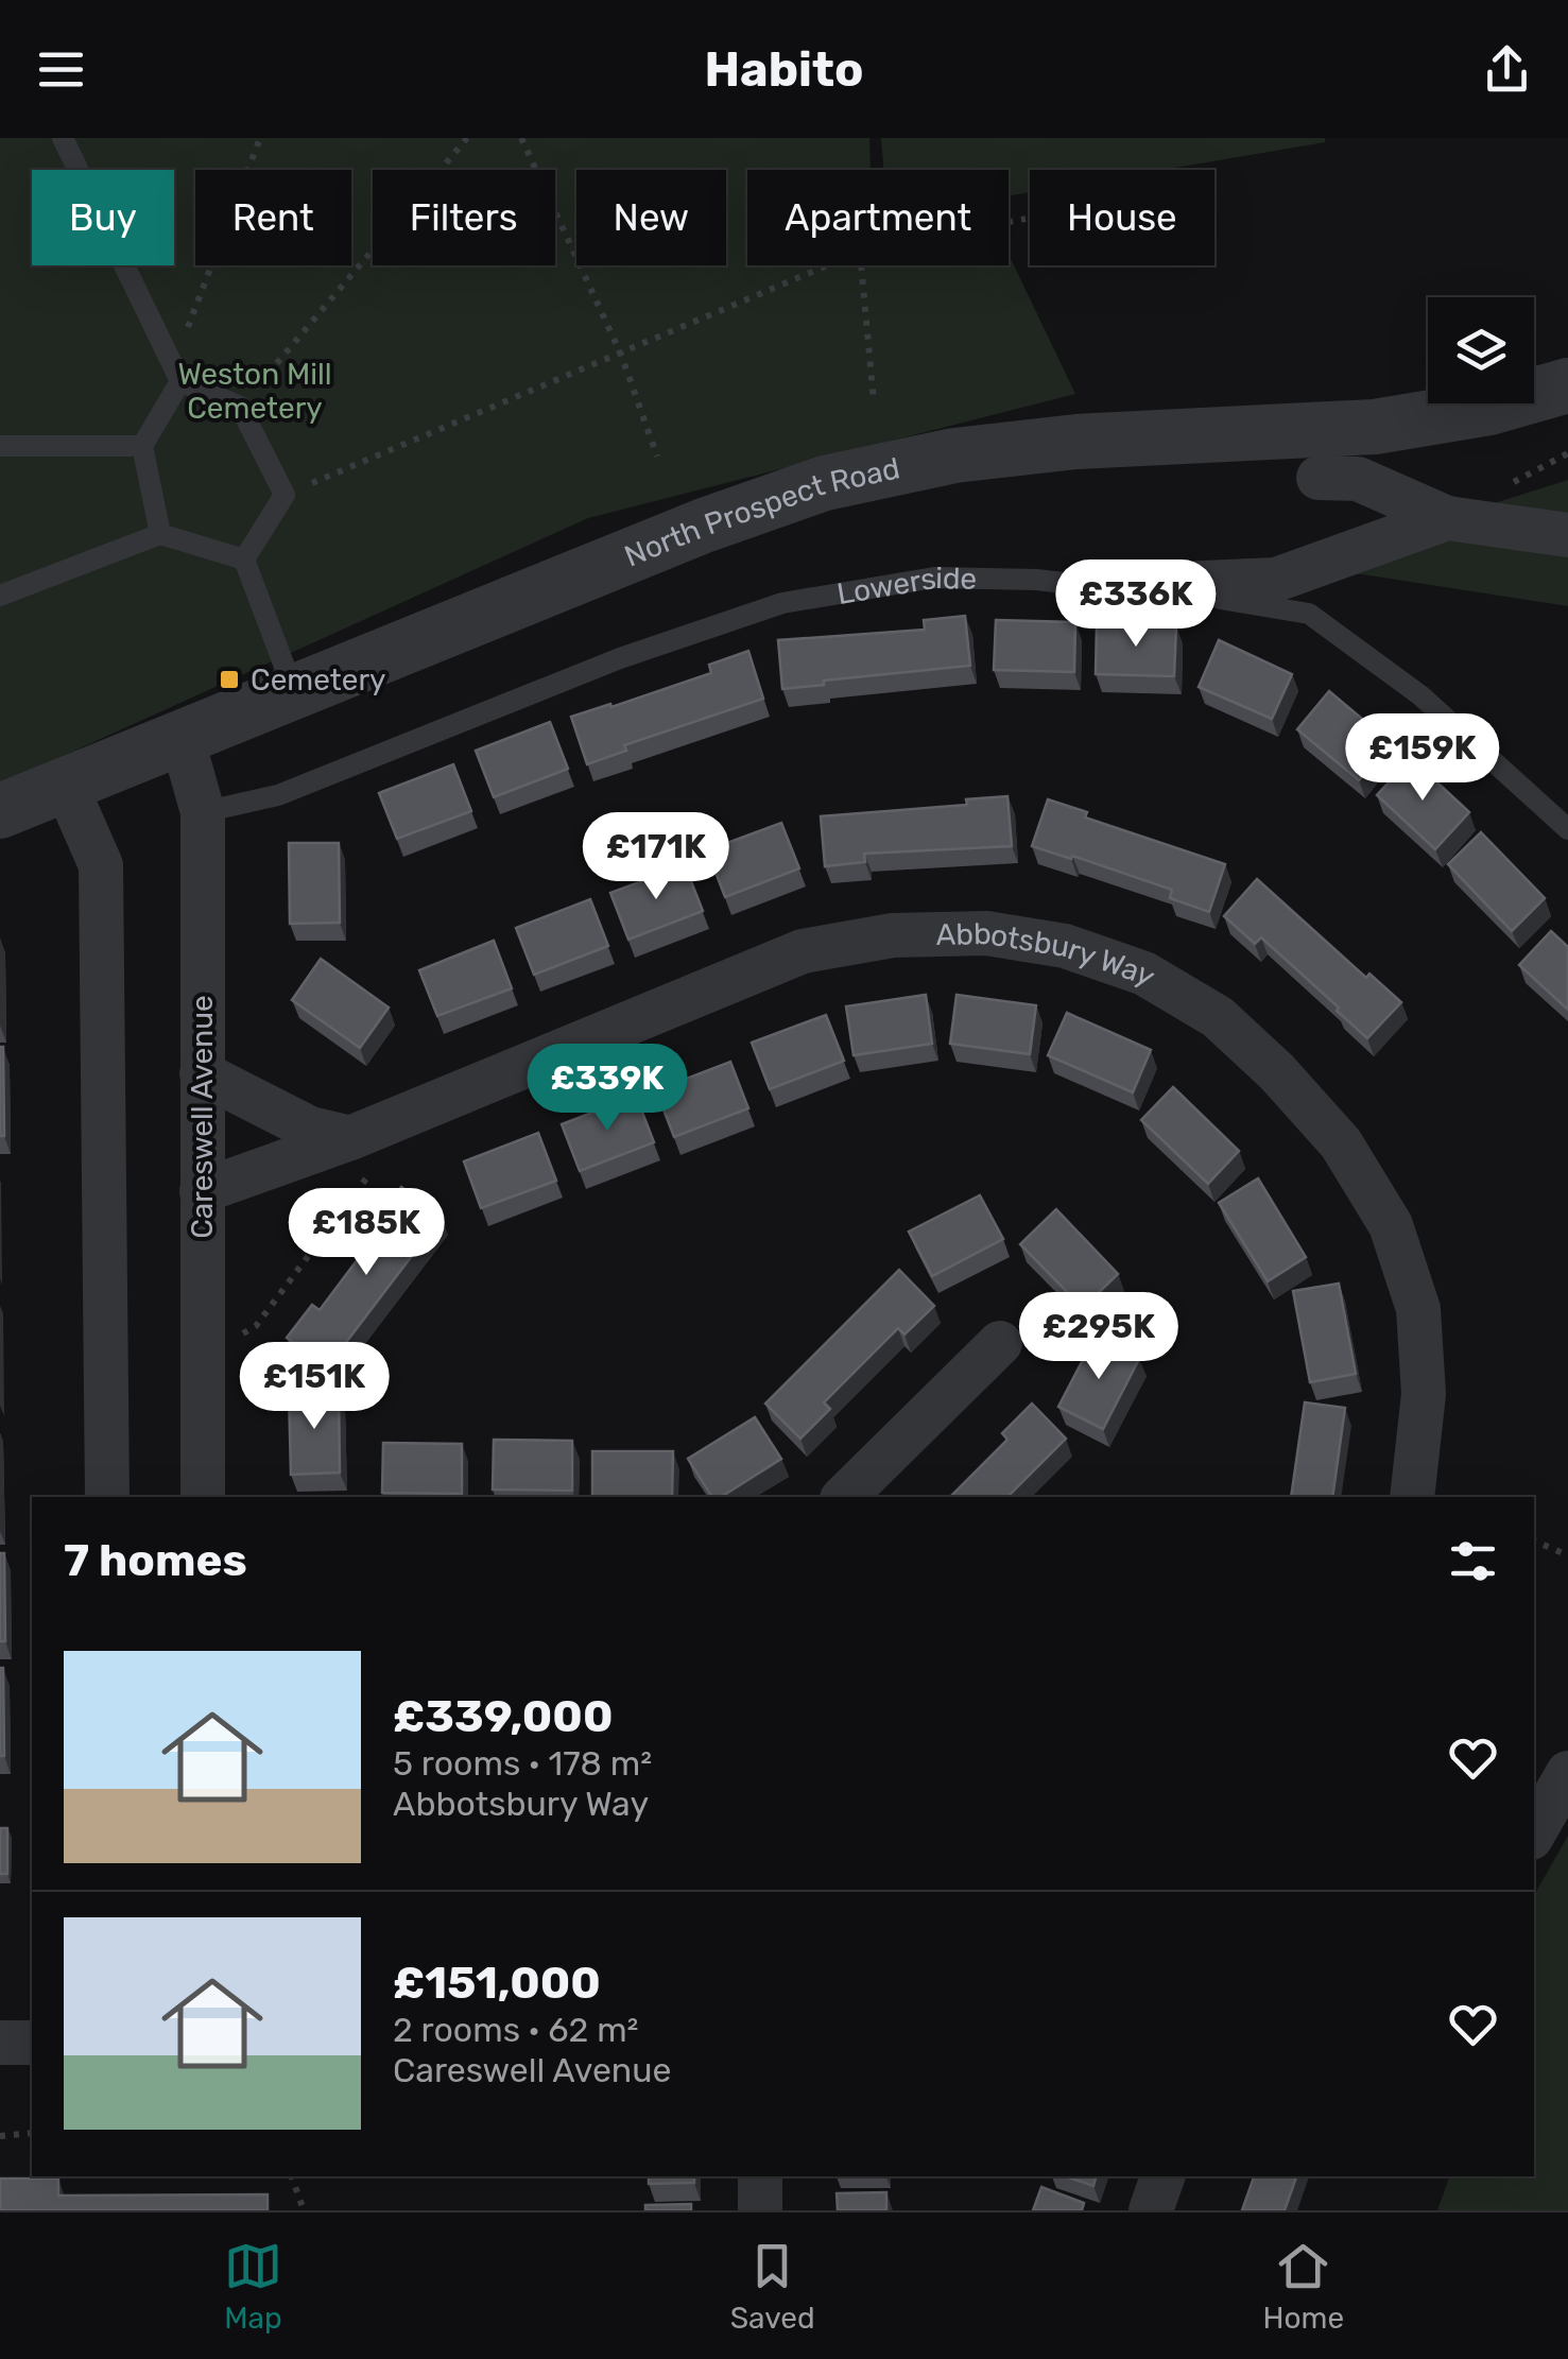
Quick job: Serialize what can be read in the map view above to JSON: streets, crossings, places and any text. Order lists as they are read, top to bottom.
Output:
{
  "streets": {
    "street": ["North Prospect Road", "Abbotsbury Way", "Careswell Avenue"],
    "lane": ["Lowerside"]
  },
  "crossings": [
    ["North Prospect Road", "Careswell Avenue"],
    ["Lowerside", "Careswell Avenue"],
    ["Abbotsbury Way", "Careswell Avenue"]
  ],
  "parks": ["Weston Mill Cemetery"],
  "places": {
    "transit": ["Cemetery"]
  },
  "page": {
    "header": "Habito",
    "chip": [
      "Buy",
      "Rent",
      "Filters",
      "New",
      "Apartment",
      "House"
    ],
    "price": [
      "£336K",
      "£159K",
      "£171K",
      "£339K",
      "£185K",
      "£295K",
      "£151K"
    ],
    "heading": "7 homes",
    "list": [
      {
        "name": "£339,000",
        "note": "5 rooms · 178 m² · Abbotsbury Way"
      },
      {
        "name": "£151,000",
        "note": "2 rooms · 62 m² · Careswell Avenue"
      }
    ],
    "tabs": ["Map", "Saved", "Home"]
  }
}
